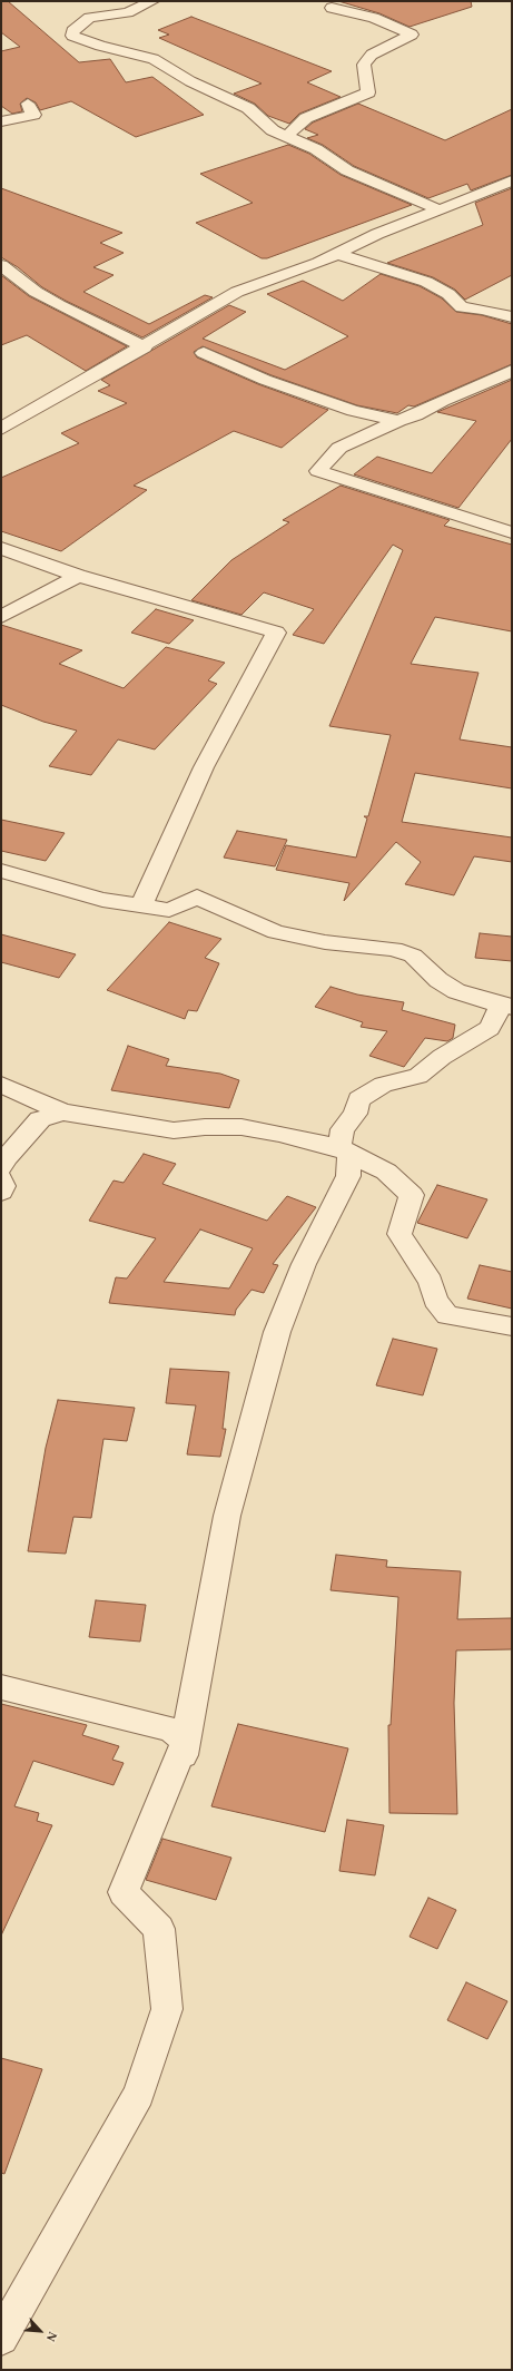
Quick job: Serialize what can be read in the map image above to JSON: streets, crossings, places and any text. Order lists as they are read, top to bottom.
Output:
{
  "north": "bottom right"
}
